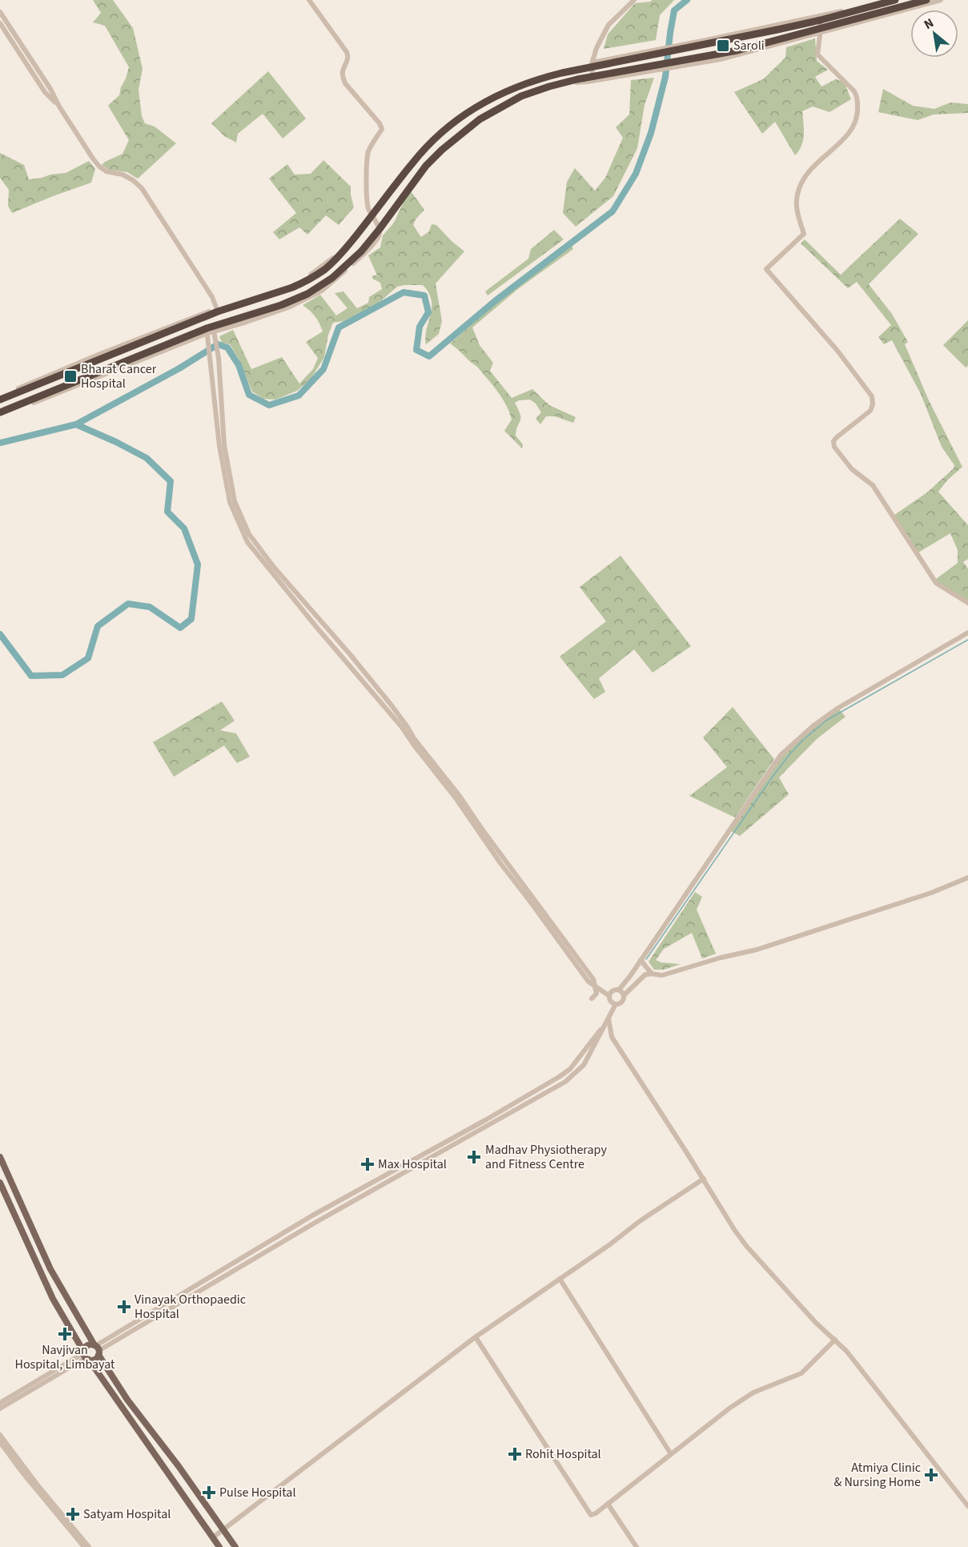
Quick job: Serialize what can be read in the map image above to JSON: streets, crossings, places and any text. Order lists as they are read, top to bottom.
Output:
{
  "places": {
    "transit": ["Saroli", "Bharat Cancer Hospital"],
    "health": [
      "Madhav Physiotherapy and Fitness Centre",
      "Max Hospital",
      "Vinayak Orthopaedic Hospital",
      "Navjivan Hospital, Limbayat",
      "Rohit Hospital",
      "Atmiya Clinic & Nursing Home",
      "Pulse Hospital",
      "Satyam Hospital"
    ]
  },
  "north": "top left"
}
